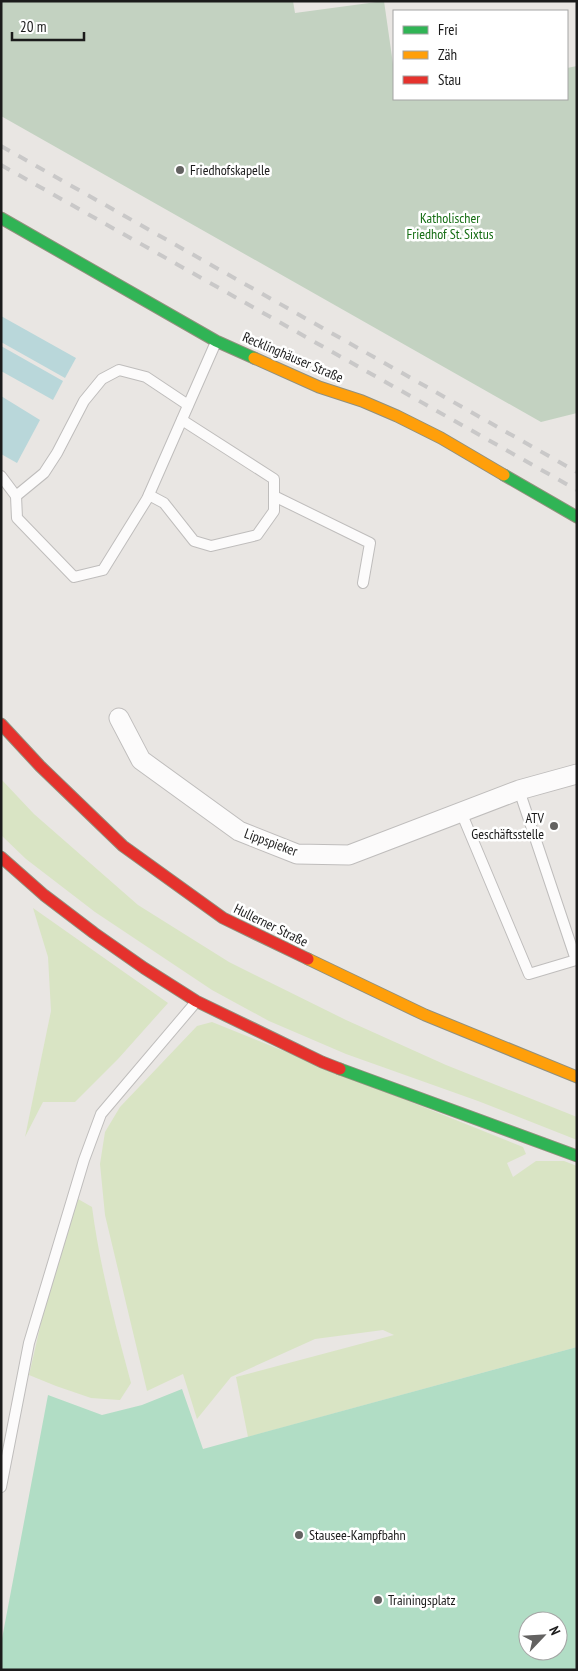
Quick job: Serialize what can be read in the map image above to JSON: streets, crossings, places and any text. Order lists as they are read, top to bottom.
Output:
{
  "streets": {
    "street": ["Recklinghäuser Straße", "Lippspieker", "Hullerner Straße"]
  },
  "parks": ["Katholischer Friedhof St. Sixtus"],
  "places": [
    "Friedhofskapelle",
    "ATV Geschäftsstelle",
    "Stausee-Kampfbahn",
    "Trainingsplatz"
  ],
  "legend": ["Frei", "Zäh", "Stau"],
  "scale_bar": "20 m",
  "north": "top right"
}
